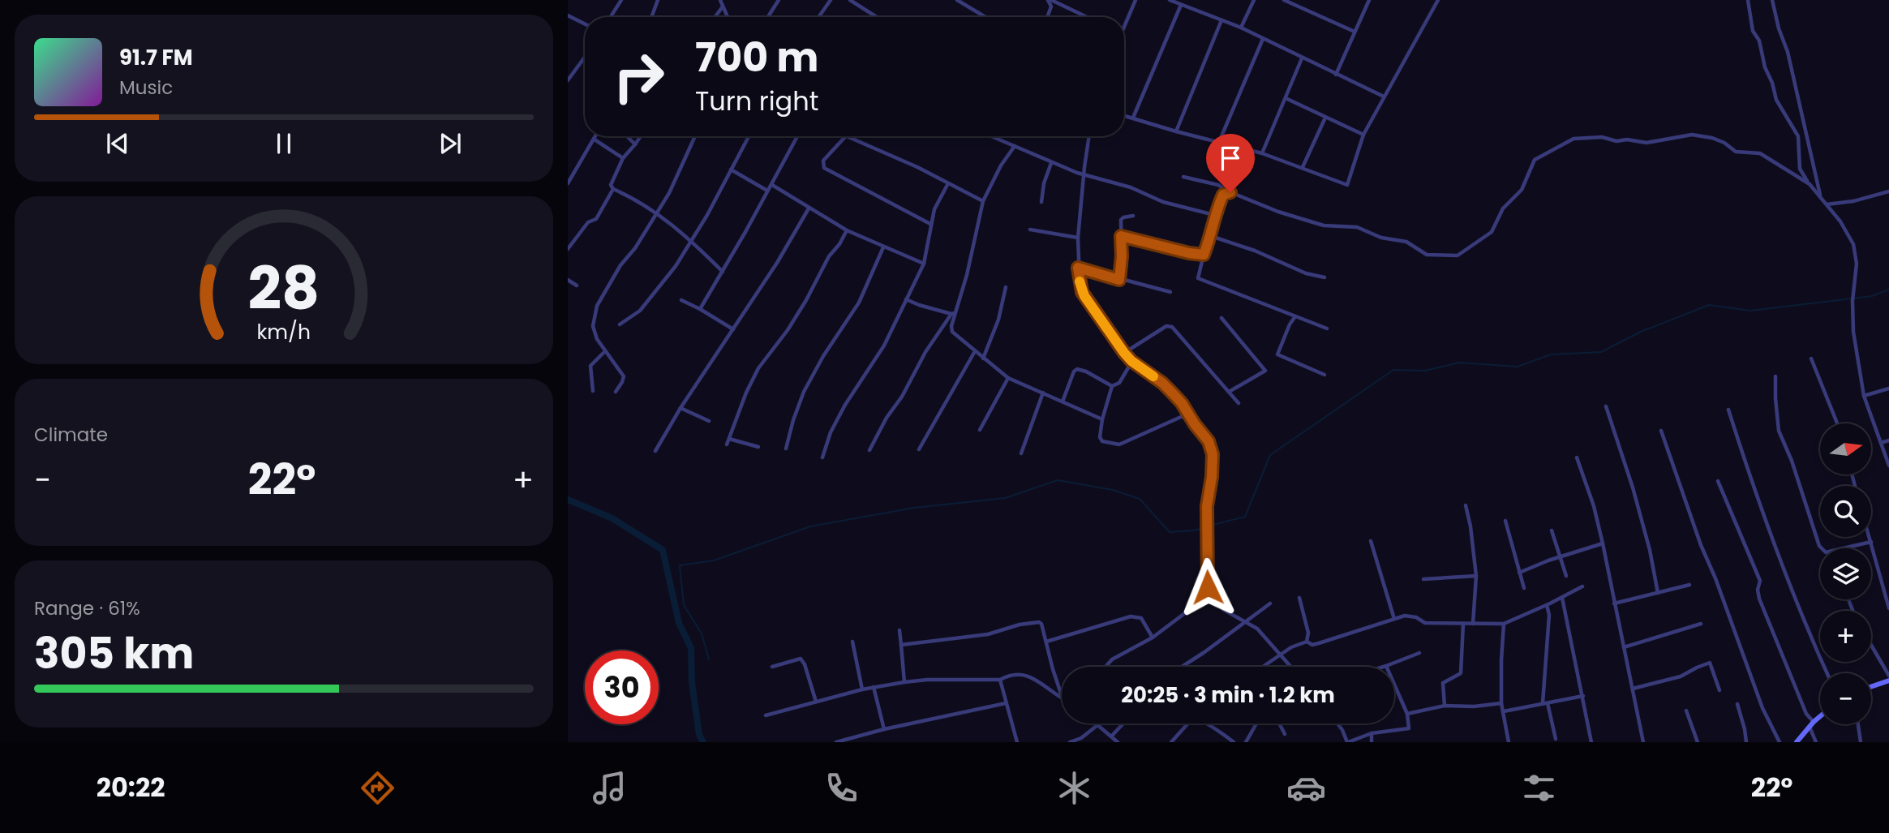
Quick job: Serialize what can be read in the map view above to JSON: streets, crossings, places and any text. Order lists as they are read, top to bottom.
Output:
{
  "north": "right",
  "page": {
    "turn": ["700 m", "Turn right"],
    "song": ["91.7 FM", "Music"],
    "tile": [
      "Climate",
      ["Range · 61%", "305 km"]
    ],
    "map_buttons": ["+", "−"],
    "heat": ["−", "22°", "+"],
    "limit": "30",
    "trip": "20:25 · 3 min · 1.2 km",
    "tabs": ["20:22", "22°"],
    "gauge": ["28", "km/h"]
  }
}
